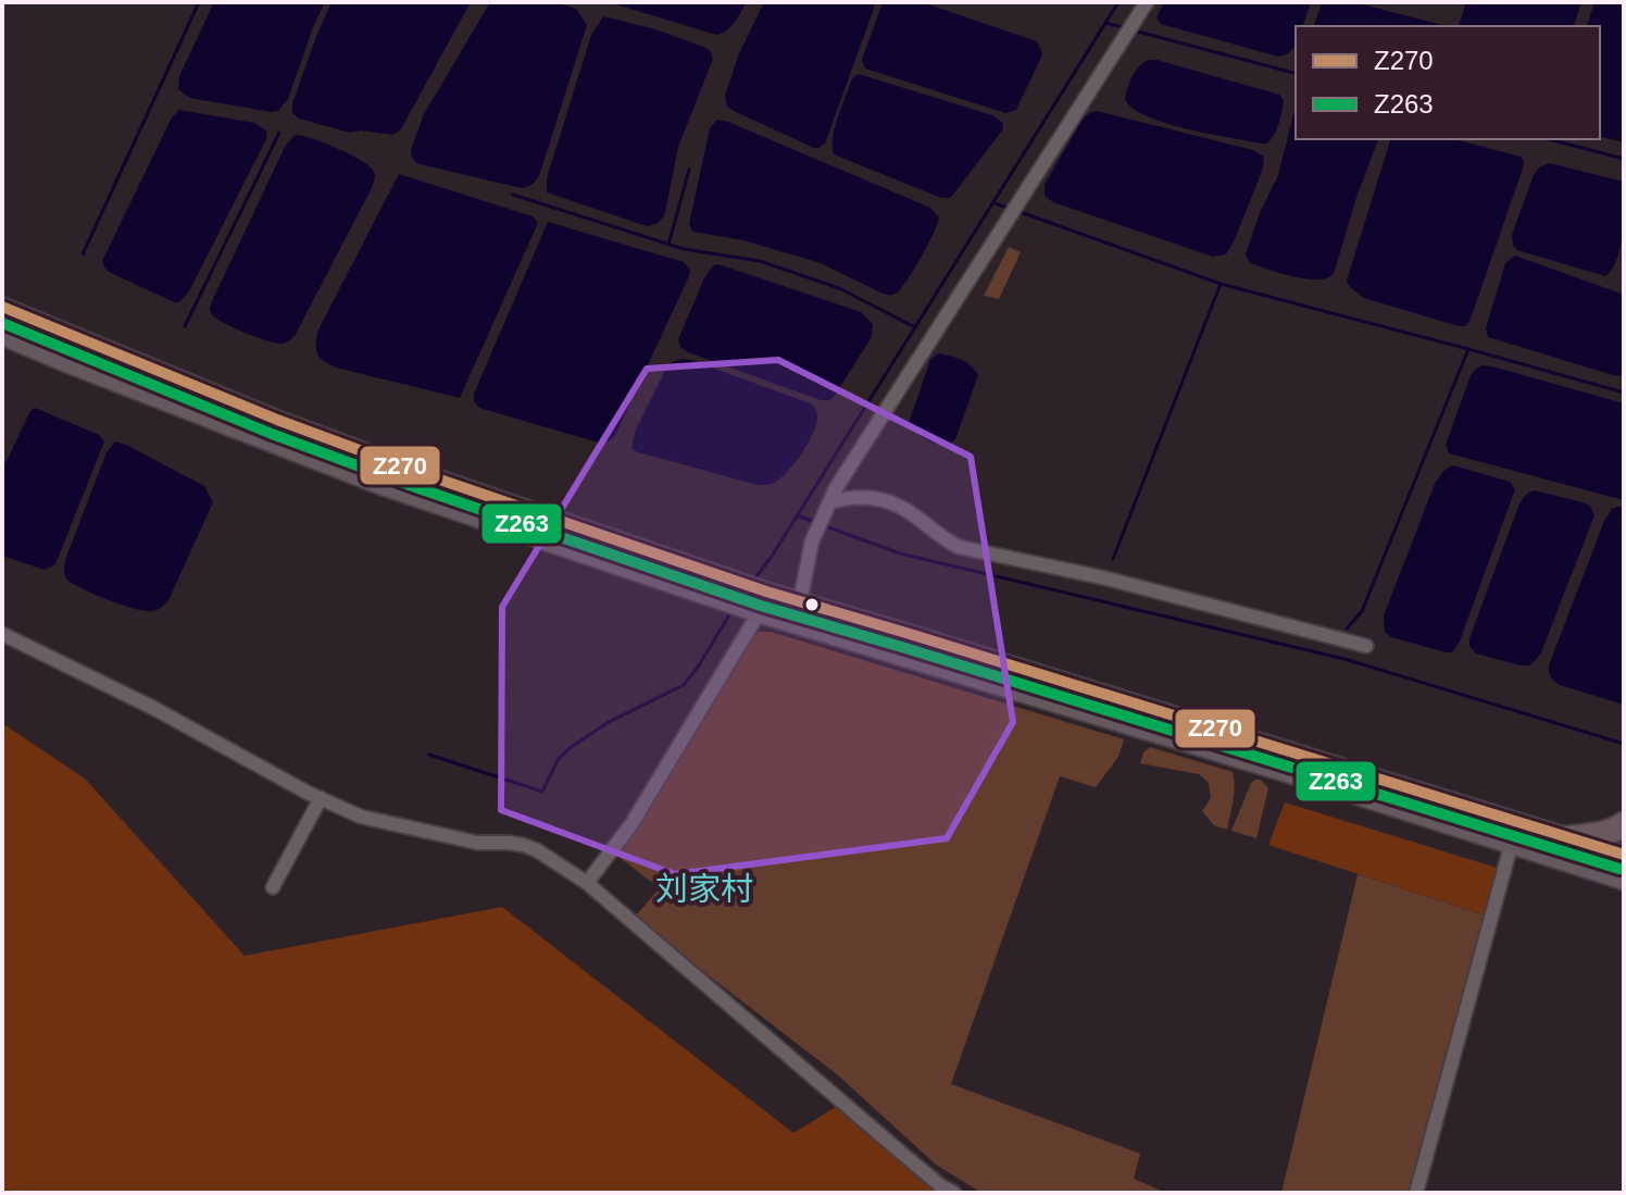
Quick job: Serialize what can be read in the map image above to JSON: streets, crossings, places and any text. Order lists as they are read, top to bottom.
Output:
{
  "districts": ["刘家村"],
  "lines": ["transit line Z270", "transit line Z263"],
  "legend": ["Z270", "Z263"]
}
